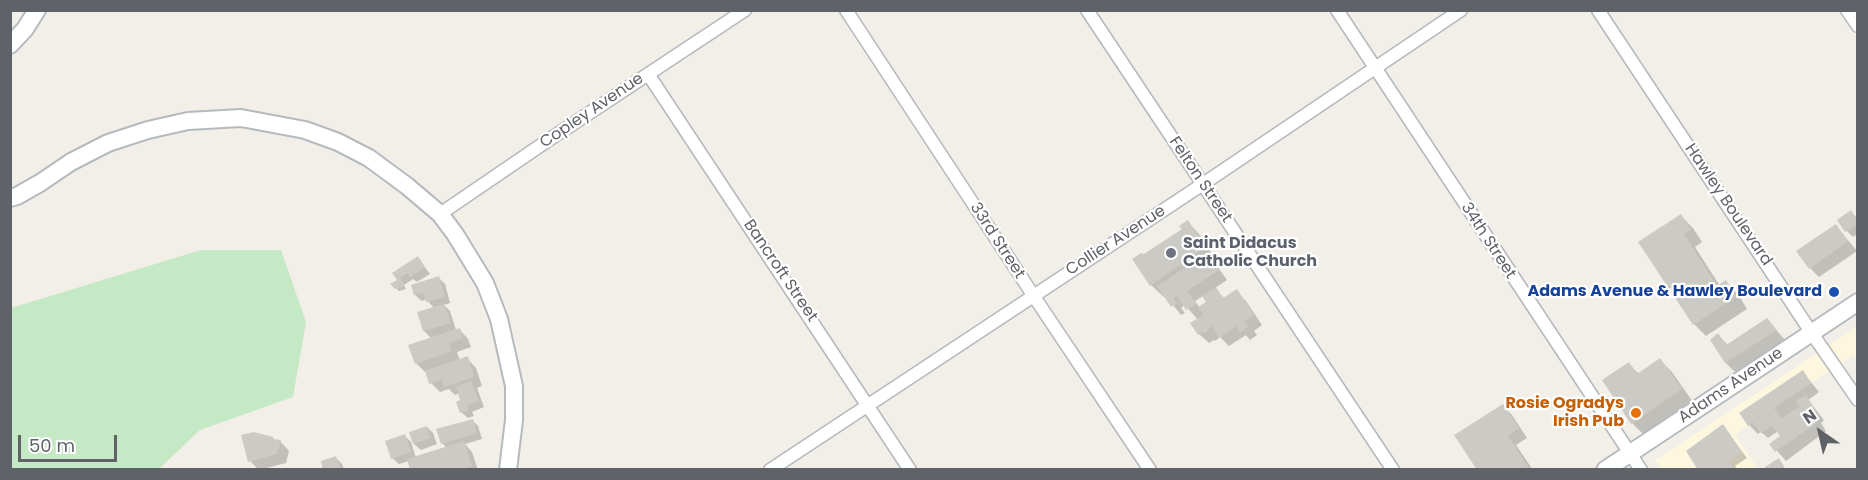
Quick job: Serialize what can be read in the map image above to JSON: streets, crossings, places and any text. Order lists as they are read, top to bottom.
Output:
{
  "streets": {
    "street": [
      "Copley Avenue",
      "Felton Street",
      "Hawley Boulevard",
      "33rd Street",
      "Collier Avenue",
      "34th Street",
      "Bancroft Street",
      "Adams Avenue"
    ]
  },
  "crossings": [
    ["Copley Avenue", "Bancroft Street"],
    ["Felton Street", "Collier Avenue"],
    ["Hawley Boulevard", "Adams Avenue"],
    ["33rd Street", "Collier Avenue"],
    ["Collier Avenue", "34th Street"],
    ["Collier Avenue", "Bancroft Street"],
    ["34th Street", "Adams Avenue"]
  ],
  "places": ["Saint Didacus Catholic Church", "Adams Avenue & Hawley Boulevard", "Rosie Ogradys Irish Pub"],
  "scale_bar": "50 m",
  "north": "top left"
}
